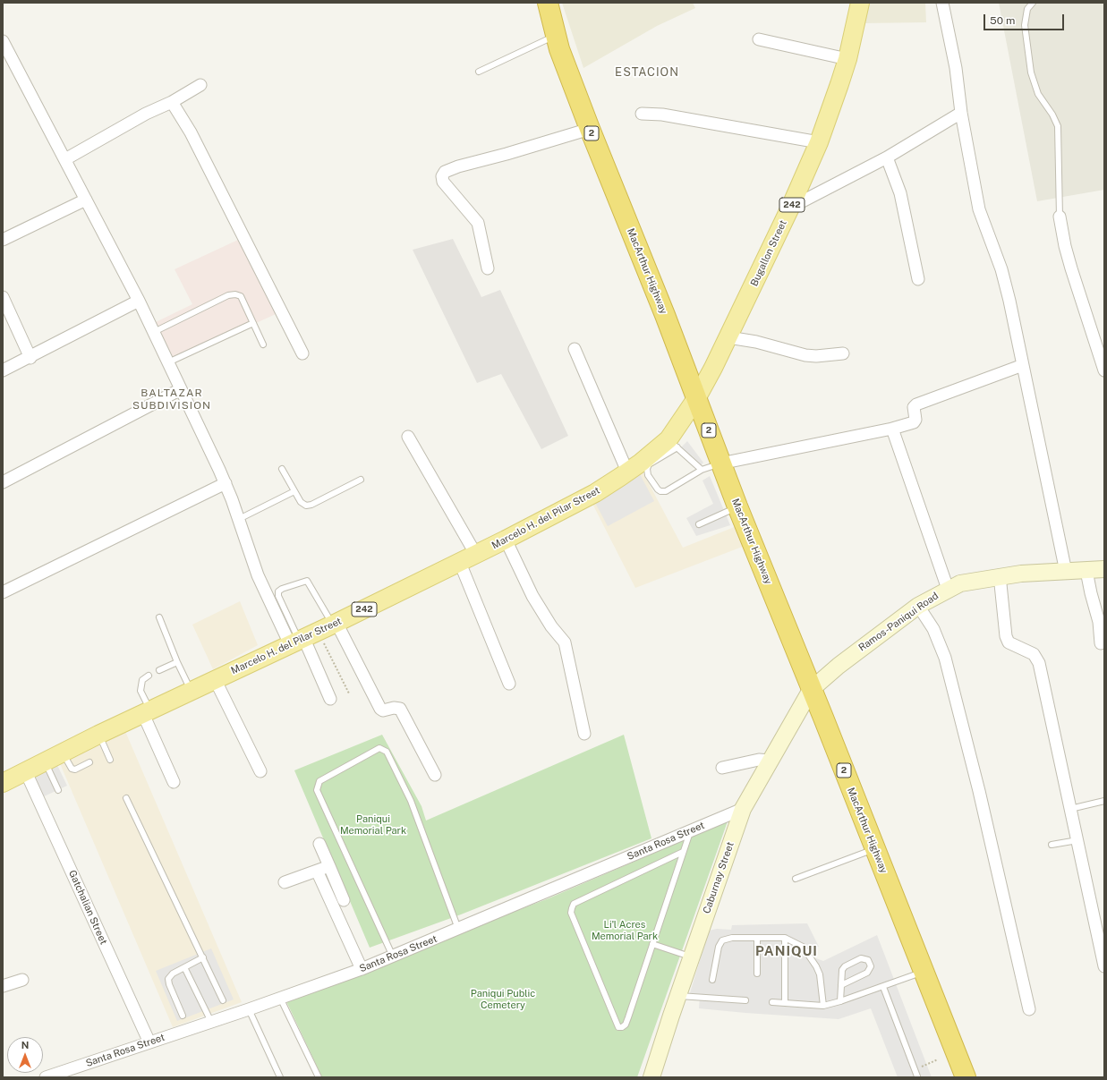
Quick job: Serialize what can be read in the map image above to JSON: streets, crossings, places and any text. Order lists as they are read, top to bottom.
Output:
{
  "streets": {
    "highway": ["2", "MacArthur Highway"],
    "main road": ["242", "Bugallon Street", "Marcelo H. del Pilar Street"],
    "street": [
      "Ramos-Paniqui Road",
      "Santa Rosa Street",
      "Caburnay Street",
      "Gatchalian Street"
    ]
  },
  "crossings": [
    ["Bugallon Street", "MacArthur Highway"],
    ["Bugallon Street", "Marcelo H. del Pilar Street"],
    ["MacArthur Highway", "Marcelo H. del Pilar Street"],
    ["MacArthur Highway", "Ramos-Paniqui Road"],
    ["MacArthur Highway", "Caburnay Street"],
    ["Marcelo H. del Pilar Street", "Gatchalian Street"],
    ["Ramos-Paniqui Road", "Caburnay Street"],
    ["Santa Rosa Street", "Caburnay Street"],
    ["Santa Rosa Street", "Gatchalian Street"]
  ],
  "districts": ["ESTACION", "BALTAZAR SUBDIVISION", "PANIQUI"],
  "parks": ["Paniqui Memorial Park", "Li'l Acres Memorial Park", "Paniqui Public Cemetery"],
  "scale_bar": "50 m",
  "north": "top"
}
